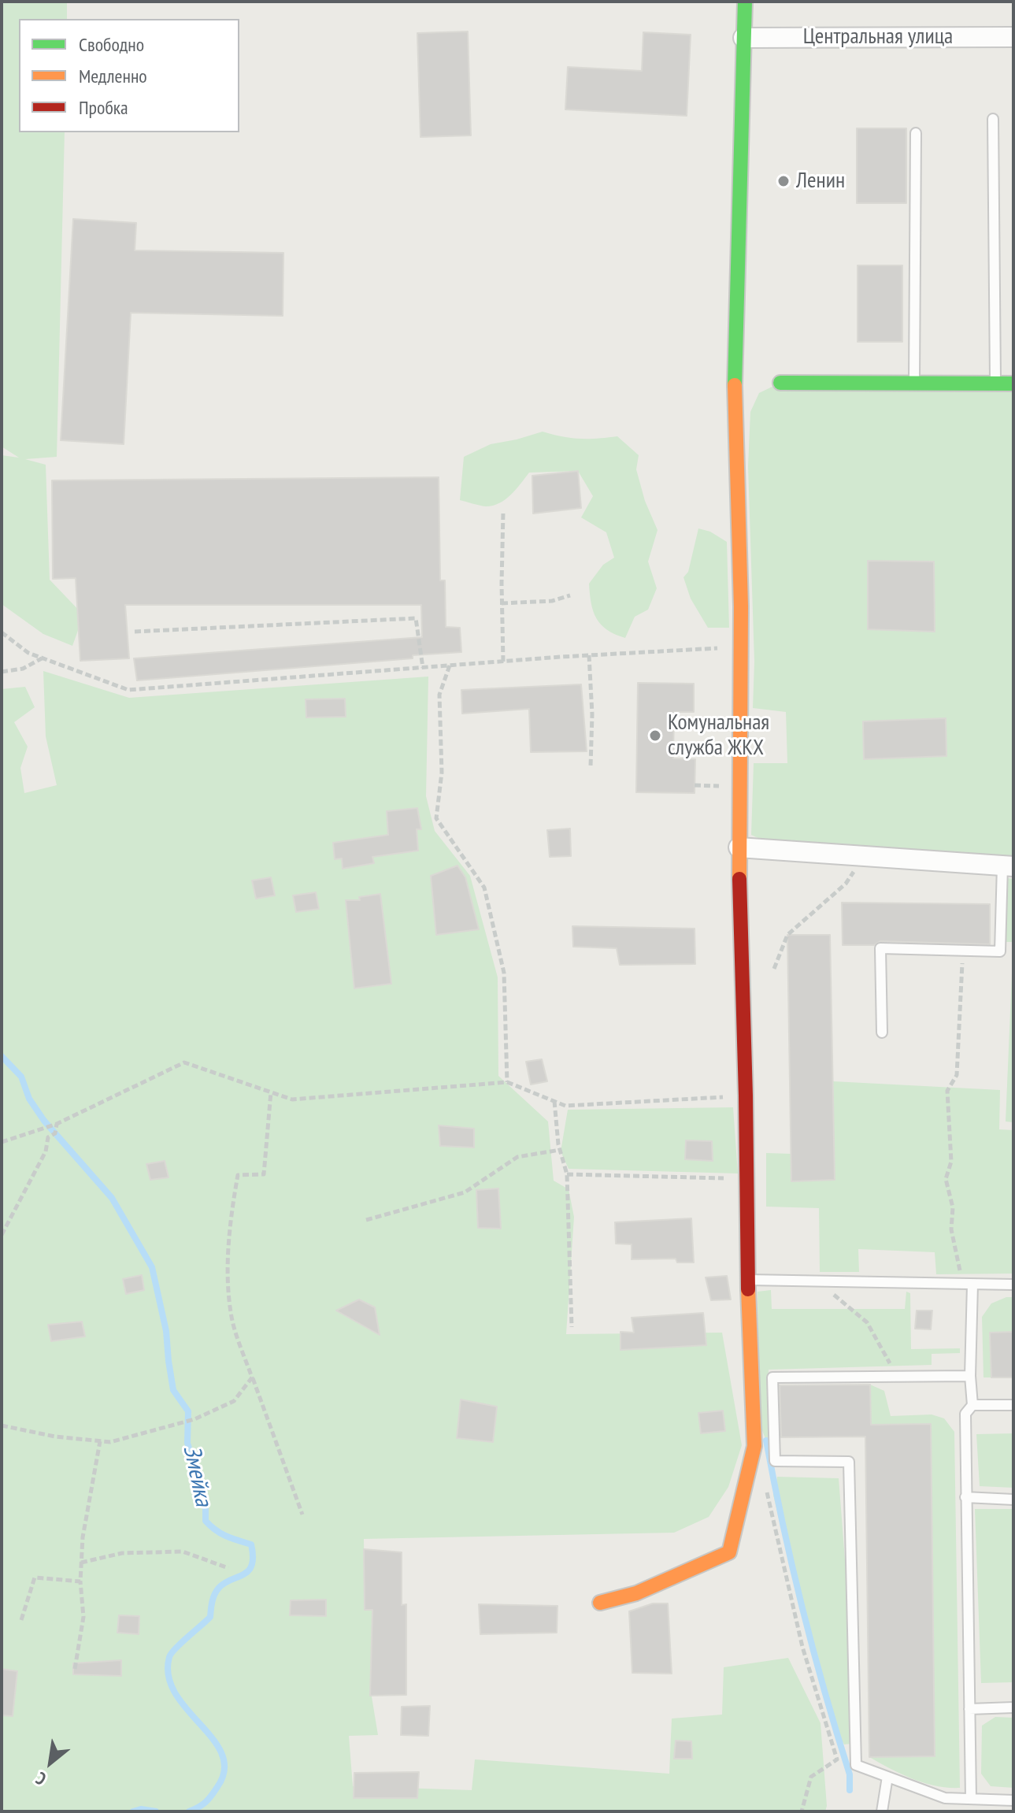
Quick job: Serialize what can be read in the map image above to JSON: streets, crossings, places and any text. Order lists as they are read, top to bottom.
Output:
{
  "streets": {
    "street": ["Центральная улица"]
  },
  "water": ["Змейка"],
  "places": ["Ленин", "Комунальная служба ЖКХ"],
  "legend": ["Свободно", "Медленно", "Пробка"],
  "north": "bottom left"
}
